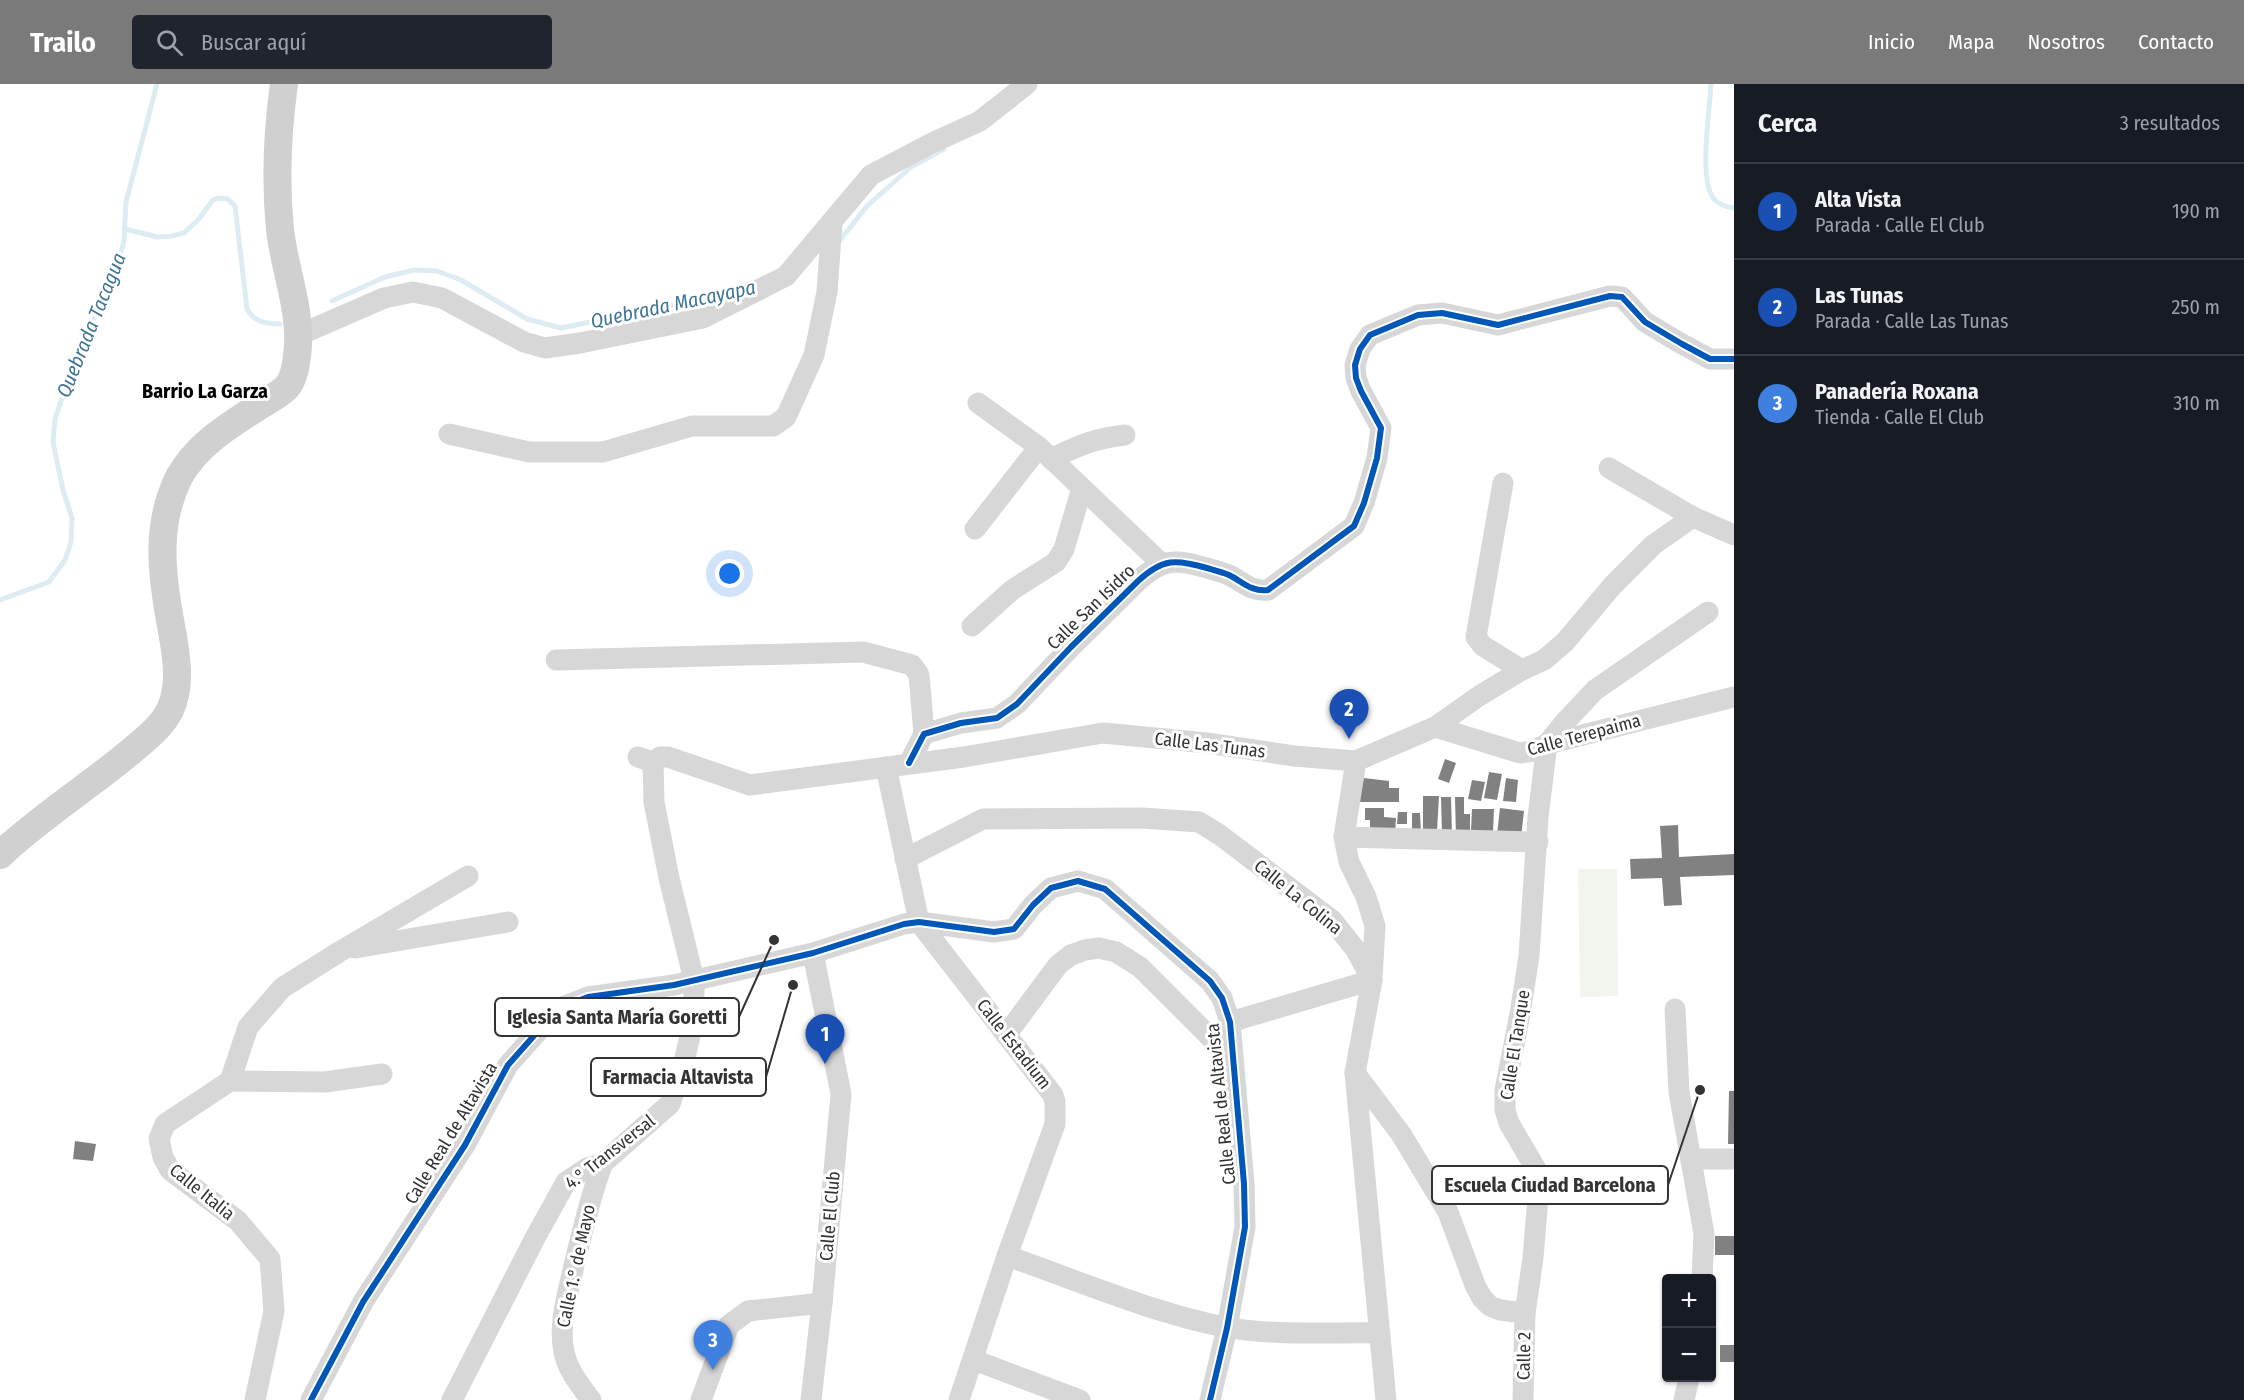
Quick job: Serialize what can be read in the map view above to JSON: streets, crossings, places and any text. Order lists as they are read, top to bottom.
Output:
{
  "streets": {
    "street": [
      "Calle San Isidro",
      "Calle Terepaima",
      "Calle Las Tunas",
      "Calle La Colina",
      "Calle Estadium",
      "Calle El Tanque",
      "Calle Real de Altavista",
      "4.° Transversal",
      "Calle Italia",
      "Calle El Club",
      "Calle 1.° de Mayo",
      "Calle 2"
    ]
  },
  "crossings": [
    ["Calle Terepaima", "Calle Las Tunas"],
    ["Calle Terepaima", "Calle El Tanque"],
    ["Calle Las Tunas", "Calle Estadium"],
    ["Calle Las Tunas", "4.° Transversal"],
    ["Calle La Colina", "Calle Estadium"],
    ["Calle Estadium", "Calle Real de Altavista"],
    ["Calle El Tanque", "Calle 2"],
    ["Calle Real de Altavista", "4.° Transversal"],
    ["Calle Real de Altavista", "Calle El Club"],
    ["4.° Transversal", "Calle 1.° de Mayo"]
  ],
  "districts": ["Barrio La Garza"],
  "water": ["Quebrada Macayapa", "Quebrada Tacagua"],
  "places": ["Iglesia Santa María Goretti", "Farmacia Altavista", "Escuela Ciudad Barcelona"],
  "page": {
    "header": "Trailo",
    "search": "Buscar aquí",
    "nav": [
      "Inicio",
      "Mapa",
      "Nosotros",
      "Contacto"
    ],
    "heading": ["Cerca", "3 resultados"],
    "list": [
      {
        "mark": "1",
        "name": "Alta Vista",
        "note": "Parada · Calle El Club",
        "value": "190 m"
      },
      {
        "mark": "2",
        "name": "Las Tunas",
        "note": "Parada · Calle Las Tunas",
        "value": "250 m"
      },
      {
        "mark": "3",
        "name": "Panadería Roxana",
        "note": "Tienda · Calle El Club",
        "value": "310 m"
      }
    ],
    "pins": ["2", "1", "3"],
    "map_buttons": ["+", "−"]
  }
}
